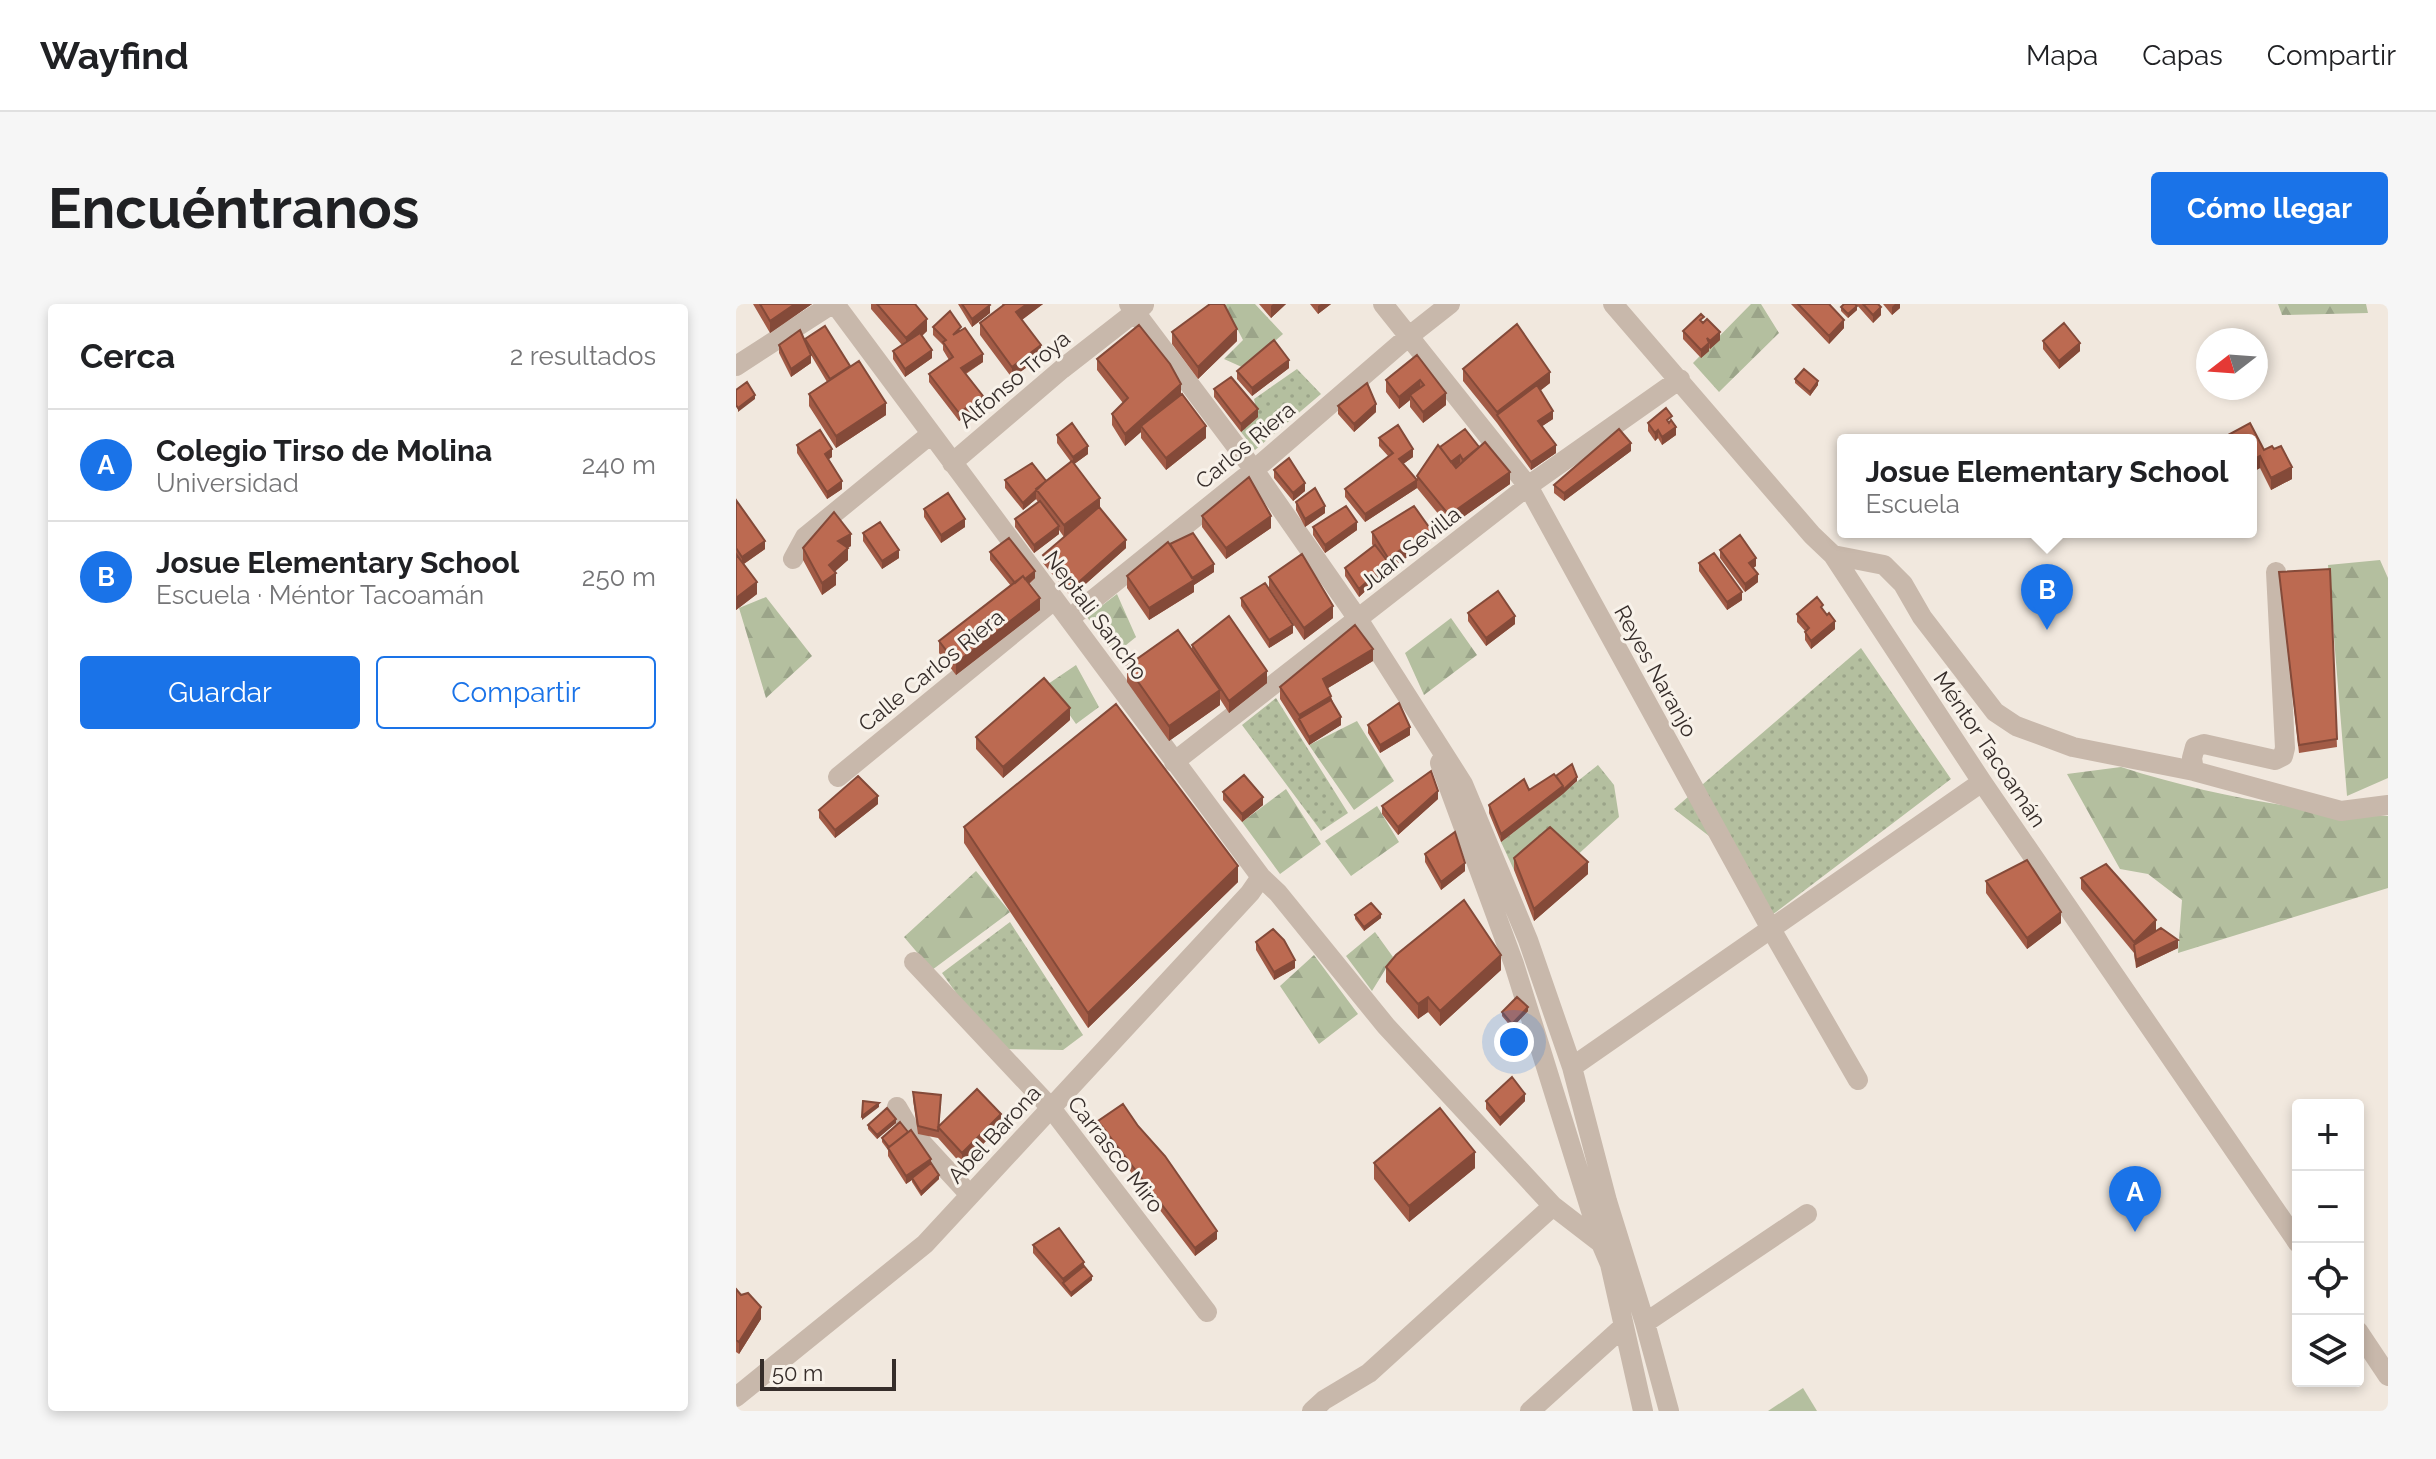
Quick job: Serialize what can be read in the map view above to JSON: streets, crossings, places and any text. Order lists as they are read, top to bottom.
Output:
{
  "streets": {
    "street": [
      "Alfonso Troya",
      "Carlos Riera",
      "Juan Sevilla",
      "Neptali Sancho",
      "Calle Carlos Riera",
      "Reyes Naranjo",
      "Méntor Tacoamán",
      "Abel Barona",
      "Carrasco Miro"
    ]
  },
  "crossings": [
    ["Alfonso Troya", "Neptali Sancho"],
    ["Carlos Riera", "Neptali Sancho"],
    ["Carlos Riera", "Reyes Naranjo"],
    ["Juan Sevilla", "Neptali Sancho"],
    ["Juan Sevilla", "Reyes Naranjo"],
    ["Juan Sevilla", "Méntor Tacoamán"],
    ["Neptali Sancho", "Calle Carlos Riera"],
    ["Neptali Sancho", "Abel Barona"],
    ["Abel Barona", "Carrasco Miro"]
  ],
  "scale_bar": "50 m",
  "north": "left",
  "page": {
    "header": "Wayfind",
    "nav": ["Mapa", "Capas", "Compartir"],
    "buttons": [
      "Cómo llegar",
      ["Guardar", "Compartir"]
    ],
    "title": "Encuéntranos",
    "heading": ["Cerca", "2 resultados"],
    "list": [
      {
        "mark": "A",
        "name": "Colegio Tirso de Molina",
        "note": "Universidad",
        "value": "240 m"
      },
      {
        "mark": "B",
        "name": "Josue Elementary School",
        "note": "Escuela · Méntor Tacoamán",
        "value": "250 m"
      }
    ],
    "popup": ["Josue Elementary School", "Escuela"],
    "pins": ["B", "A"],
    "map_buttons": ["+", "−"],
    "scale": "50 m"
  }
}
